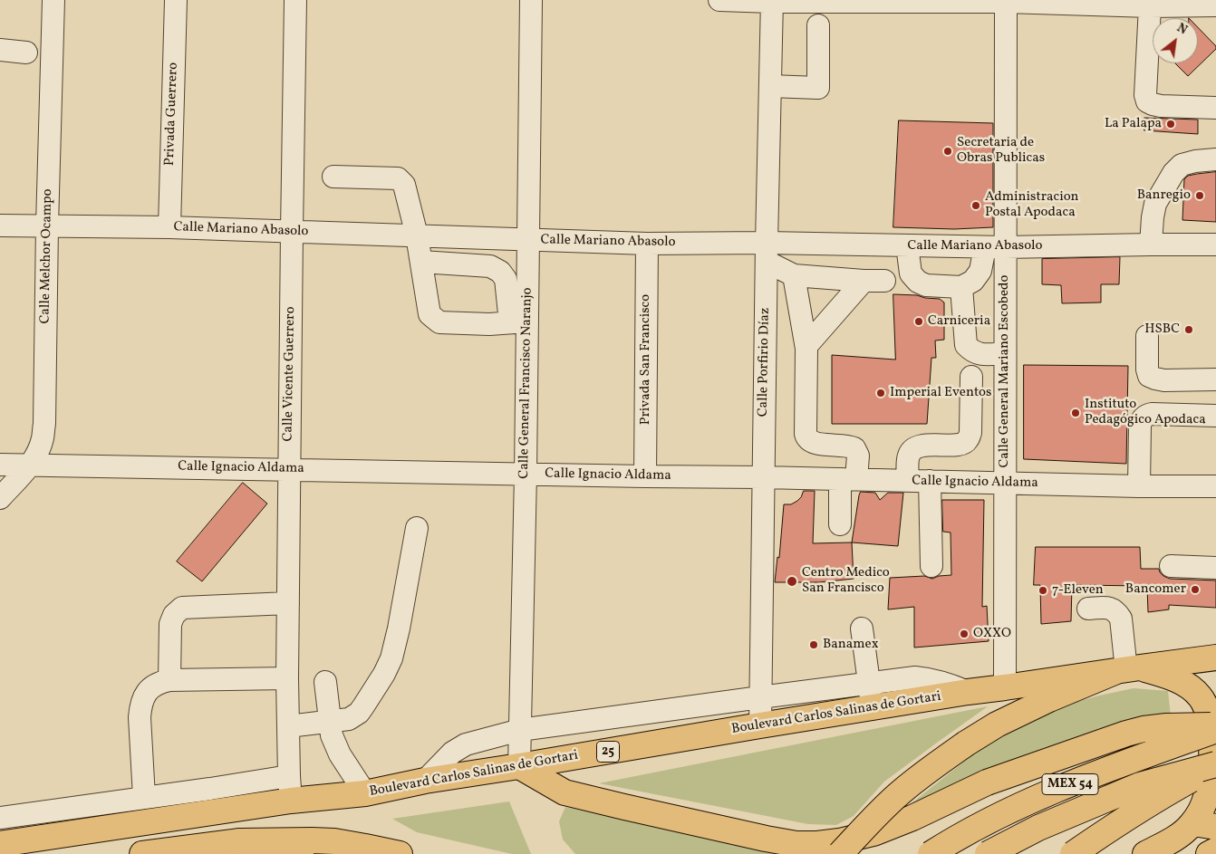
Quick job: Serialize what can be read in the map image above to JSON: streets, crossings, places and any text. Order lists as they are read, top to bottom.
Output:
{
  "streets": {
    "main road": ["Boulevard Carlos Salinas de Gortari", "25", "MEX 54"],
    "street": [
      "Privada Guerrero",
      "Calle Mariano Abasolo",
      "Calle Melchor Ocampo",
      "Privada San Francisco",
      "Calle Porfirio Díaz",
      "Calle General Mariano Escobedo",
      "Calle Vicente Guerrero",
      "Calle General Francisco Naranjo",
      "Calle Ignacio Aldama"
    ]
  },
  "crossings": [
    ["Privada Guerrero", "Calle Mariano Abasolo"],
    ["Calle Mariano Abasolo", "Calle Melchor Ocampo"],
    ["Calle Mariano Abasolo", "Privada San Francisco"],
    ["Calle Mariano Abasolo", "Calle Porfirio Díaz"],
    ["Calle Mariano Abasolo", "Calle General Mariano Escobedo"],
    ["Calle Mariano Abasolo", "Calle Vicente Guerrero"],
    ["Calle Mariano Abasolo", "Calle General Francisco Naranjo"],
    ["Calle Melchor Ocampo", "Calle Ignacio Aldama"],
    ["Privada San Francisco", "Calle Ignacio Aldama"],
    ["Calle Porfirio Díaz", "Calle Ignacio Aldama"],
    ["Calle Porfirio Díaz", "Boulevard Carlos Salinas de Gortari"],
    ["Calle General Mariano Escobedo", "Calle Ignacio Aldama"],
    ["Calle General Mariano Escobedo", "Boulevard Carlos Salinas de Gortari"],
    ["Calle Vicente Guerrero", "Calle Ignacio Aldama"],
    ["Calle Vicente Guerrero", "Boulevard Carlos Salinas de Gortari"],
    ["Calle General Francisco Naranjo", "Calle Ignacio Aldama"],
    ["Calle General Francisco Naranjo", "Boulevard Carlos Salinas de Gortari"]
  ],
  "places": [
    "La Palapa",
    "Secretaria de Obras Publicas",
    "Banregio",
    "Administracion Postal Apodaca",
    "Carniceria",
    "HSBC",
    "Imperial Eventos",
    "Instituto Pedagógico Apodaca",
    "Centro Medico San Francisco",
    "Bancomer",
    "7-Eleven",
    "OXXO",
    "Banamex"
  ],
  "north": "top right"
}
